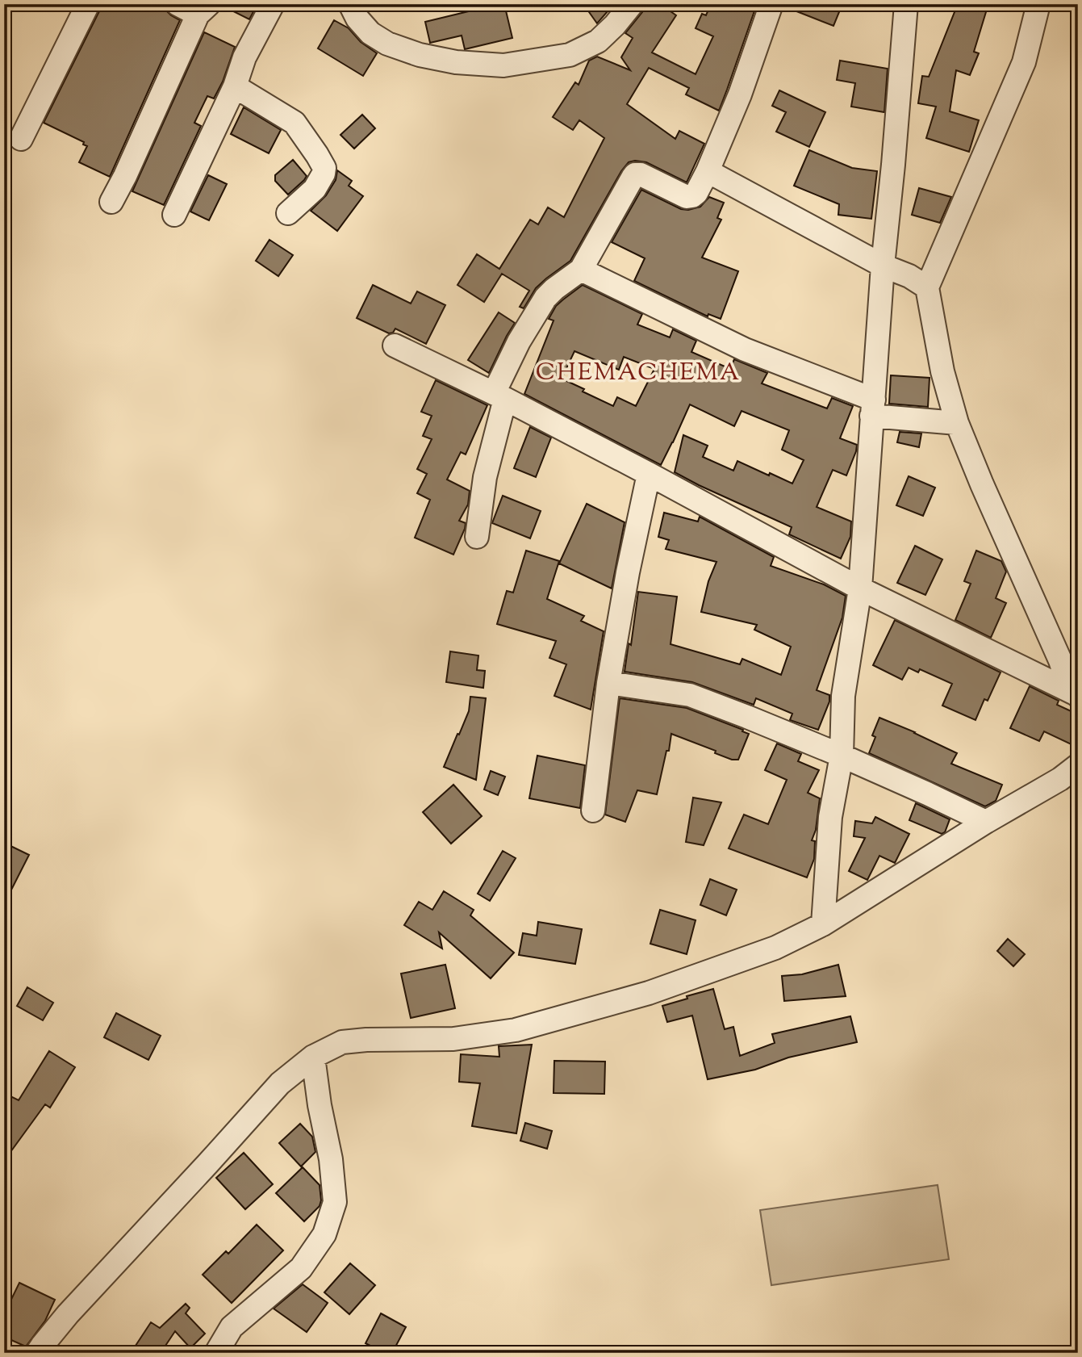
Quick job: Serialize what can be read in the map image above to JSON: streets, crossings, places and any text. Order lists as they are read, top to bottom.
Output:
{
  "districts": ["CHEMACHEMA"]
}
